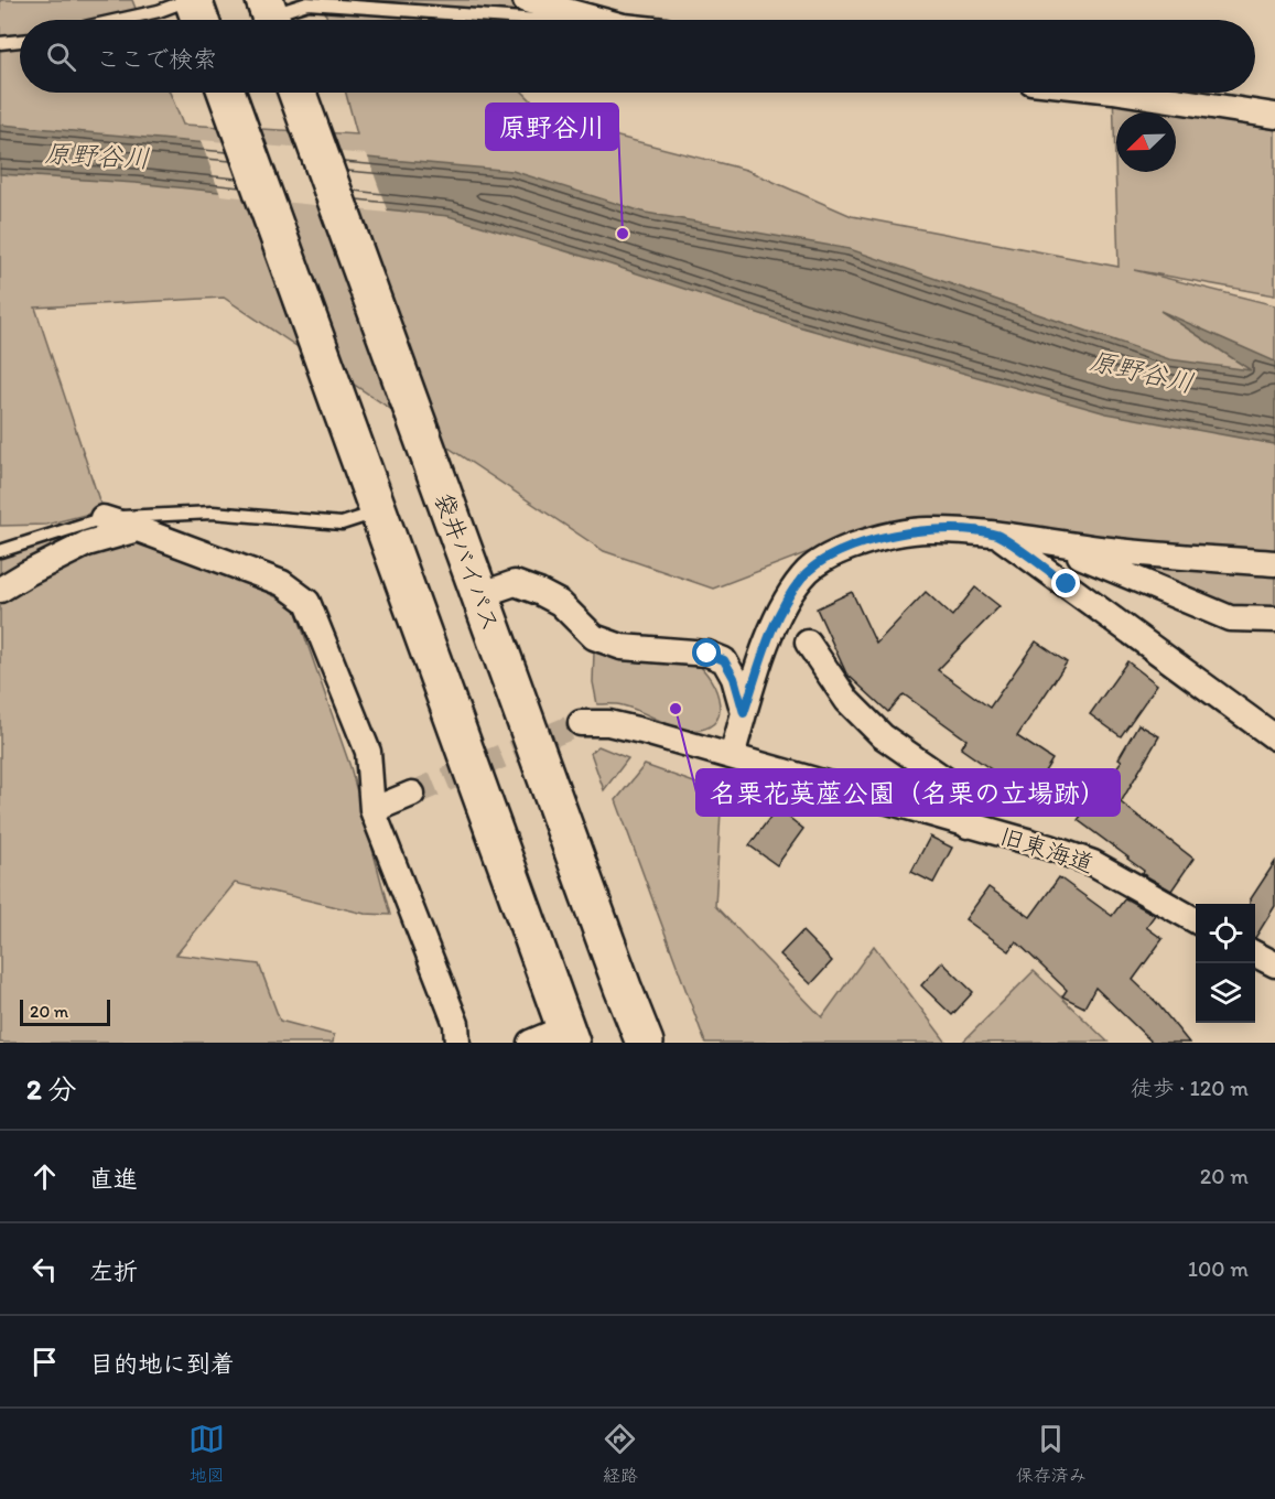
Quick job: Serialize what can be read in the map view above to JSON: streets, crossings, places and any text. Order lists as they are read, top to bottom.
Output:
{
  "streets": {
    "highway": ["袋井バイパス"],
    "street": ["旧東海道"]
  },
  "water": ["原野谷川"],
  "places": ["原野谷川", "名栗花茣蓙公園（名栗の立場跡）"],
  "scale_bar": "20 m",
  "north": "bottom left",
  "page": {
    "search": "ここで検索",
    "scale": "20 m",
    "heading": ["2 分", "徒歩 · 120 m"],
    "list": [
      ["直進", "20 m"],
      ["左折", "100 m"],
      "目的地に到着"
    ],
    "nav": ["地図", "経路", "保存済み"]
  }
}
